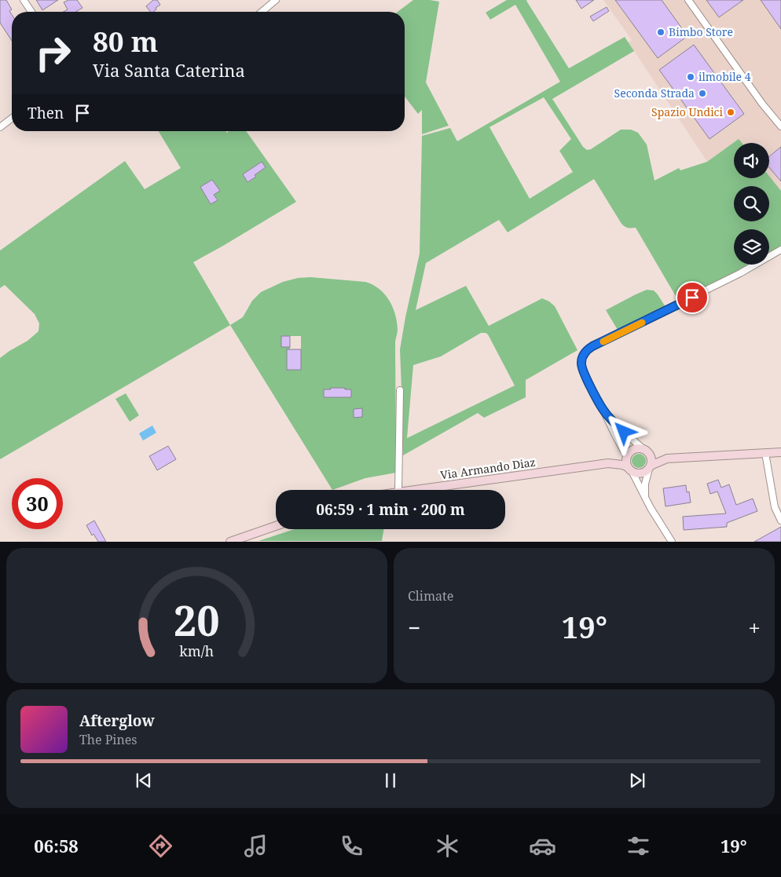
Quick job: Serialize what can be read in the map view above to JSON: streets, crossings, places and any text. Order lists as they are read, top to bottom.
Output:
{
  "streets": {
    "street": ["Via Armando Diaz"]
  },
  "places": [
    "Bimbo Store",
    "ilmobile 4",
    "Seconda Strada",
    "Spazio Undici"
  ],
  "page": {
    "turn": ["80 m", "Via Santa Caterina"],
    "then": "Then",
    "limit": "30",
    "trip": "06:59 · 1 min · 200 m",
    "tile": "Climate",
    "heat": ["−", "19°", "+"],
    "song": ["Afterglow", "The Pines"],
    "tabs": ["06:58", "19°"],
    "gauge": ["20", "km/h"]
  }
}
